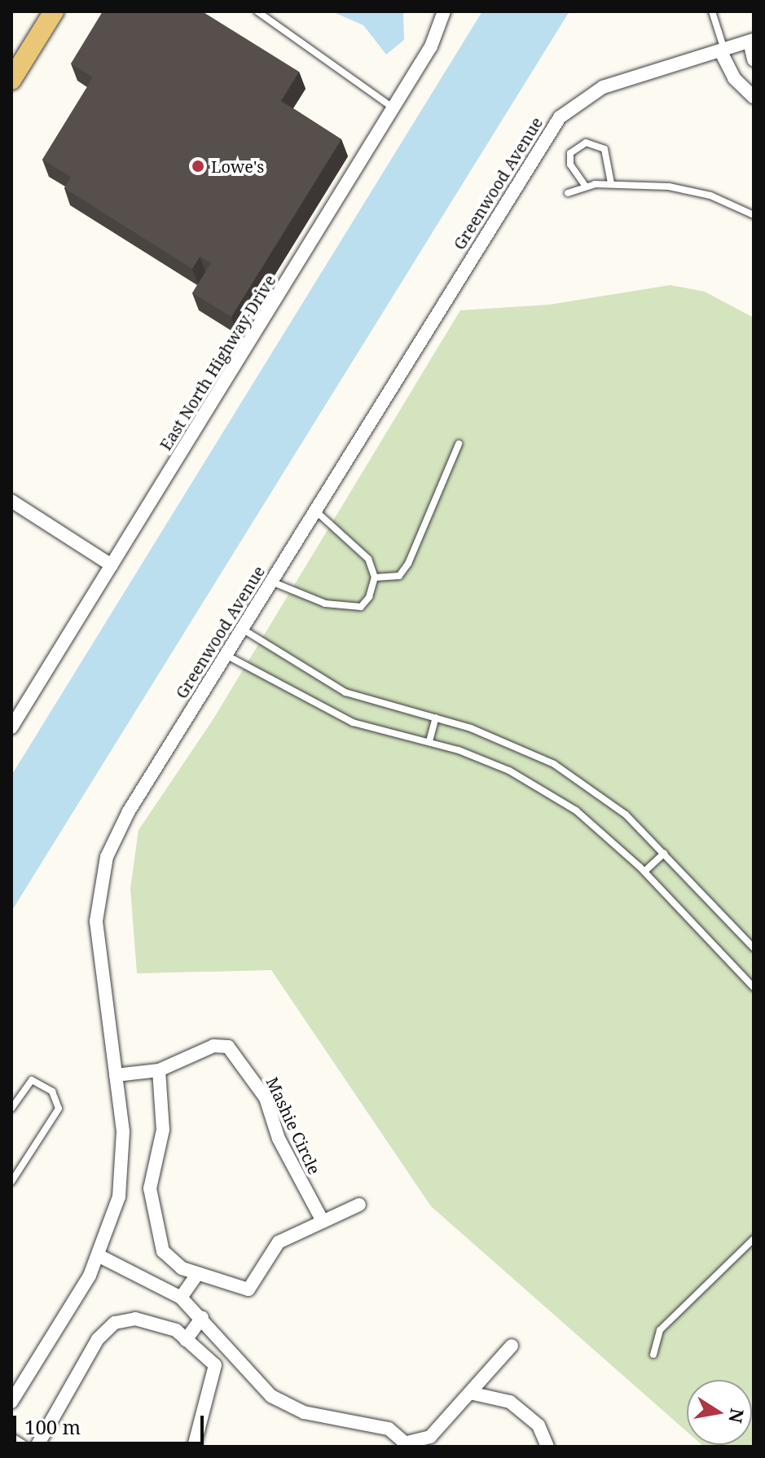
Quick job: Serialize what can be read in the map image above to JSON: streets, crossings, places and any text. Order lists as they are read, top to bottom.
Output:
{
  "streets": {
    "street": ["Greenwood Avenue", "East North Highway Drive", "Mashie Circle"]
  },
  "crossings": [
    ["Greenwood Avenue", "Mashie Circle"]
  ],
  "places": ["Lowe's"],
  "scale_bar": "100 m",
  "north": "right"
}
